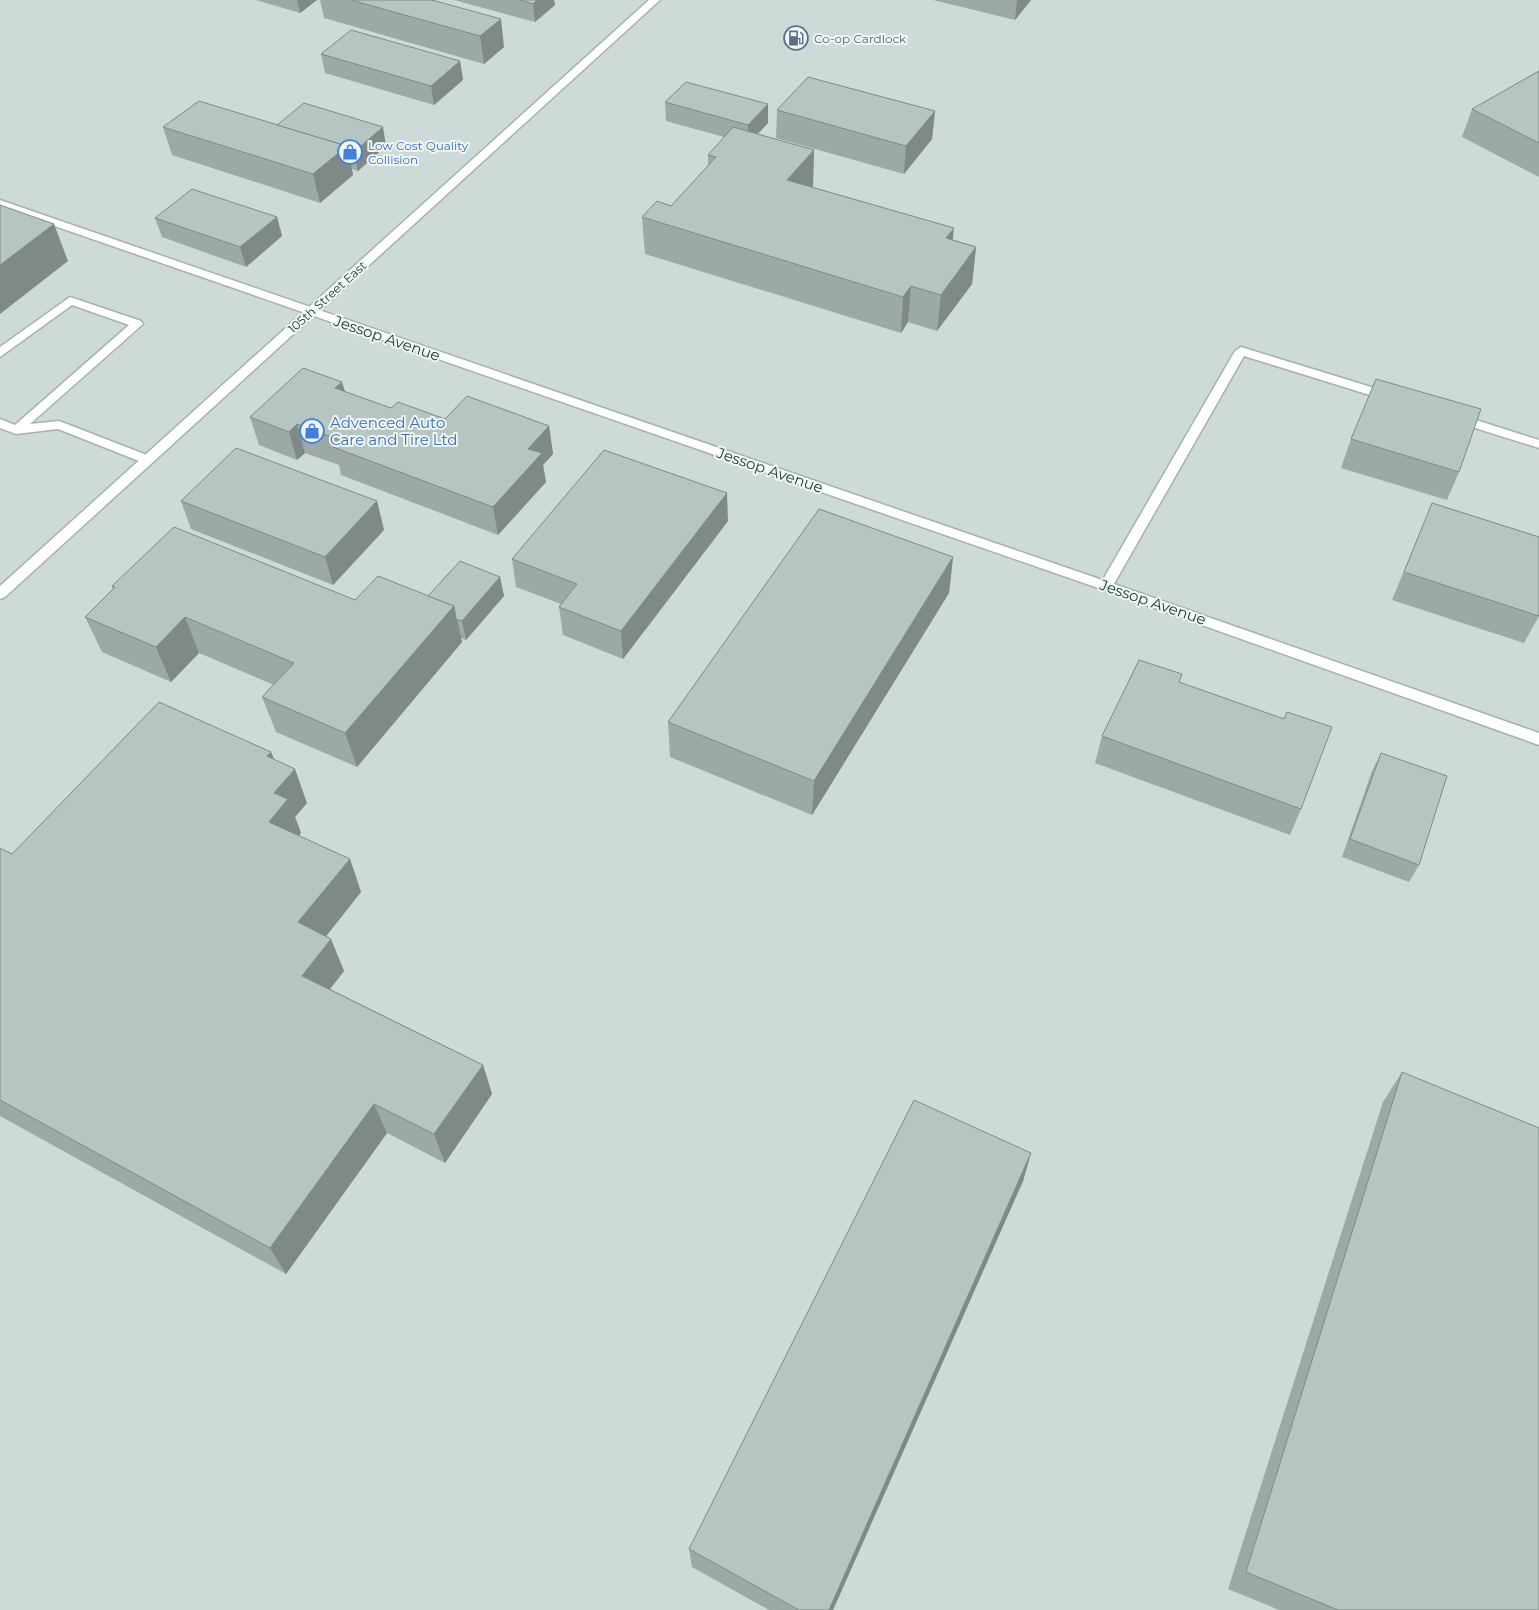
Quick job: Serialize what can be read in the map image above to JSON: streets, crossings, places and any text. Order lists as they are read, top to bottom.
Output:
{
  "streets": {
    "street": ["105th Street East", "Jessop Avenue"]
  },
  "crossings": [
    ["105th Street East", "Jessop Avenue"]
  ],
  "places": {
    "fuel station": ["Co-op Cardlock"],
    "shop": ["Low Cost Quality Collision", "Advenced Auto Care and Tire Ltd"]
  }
}
